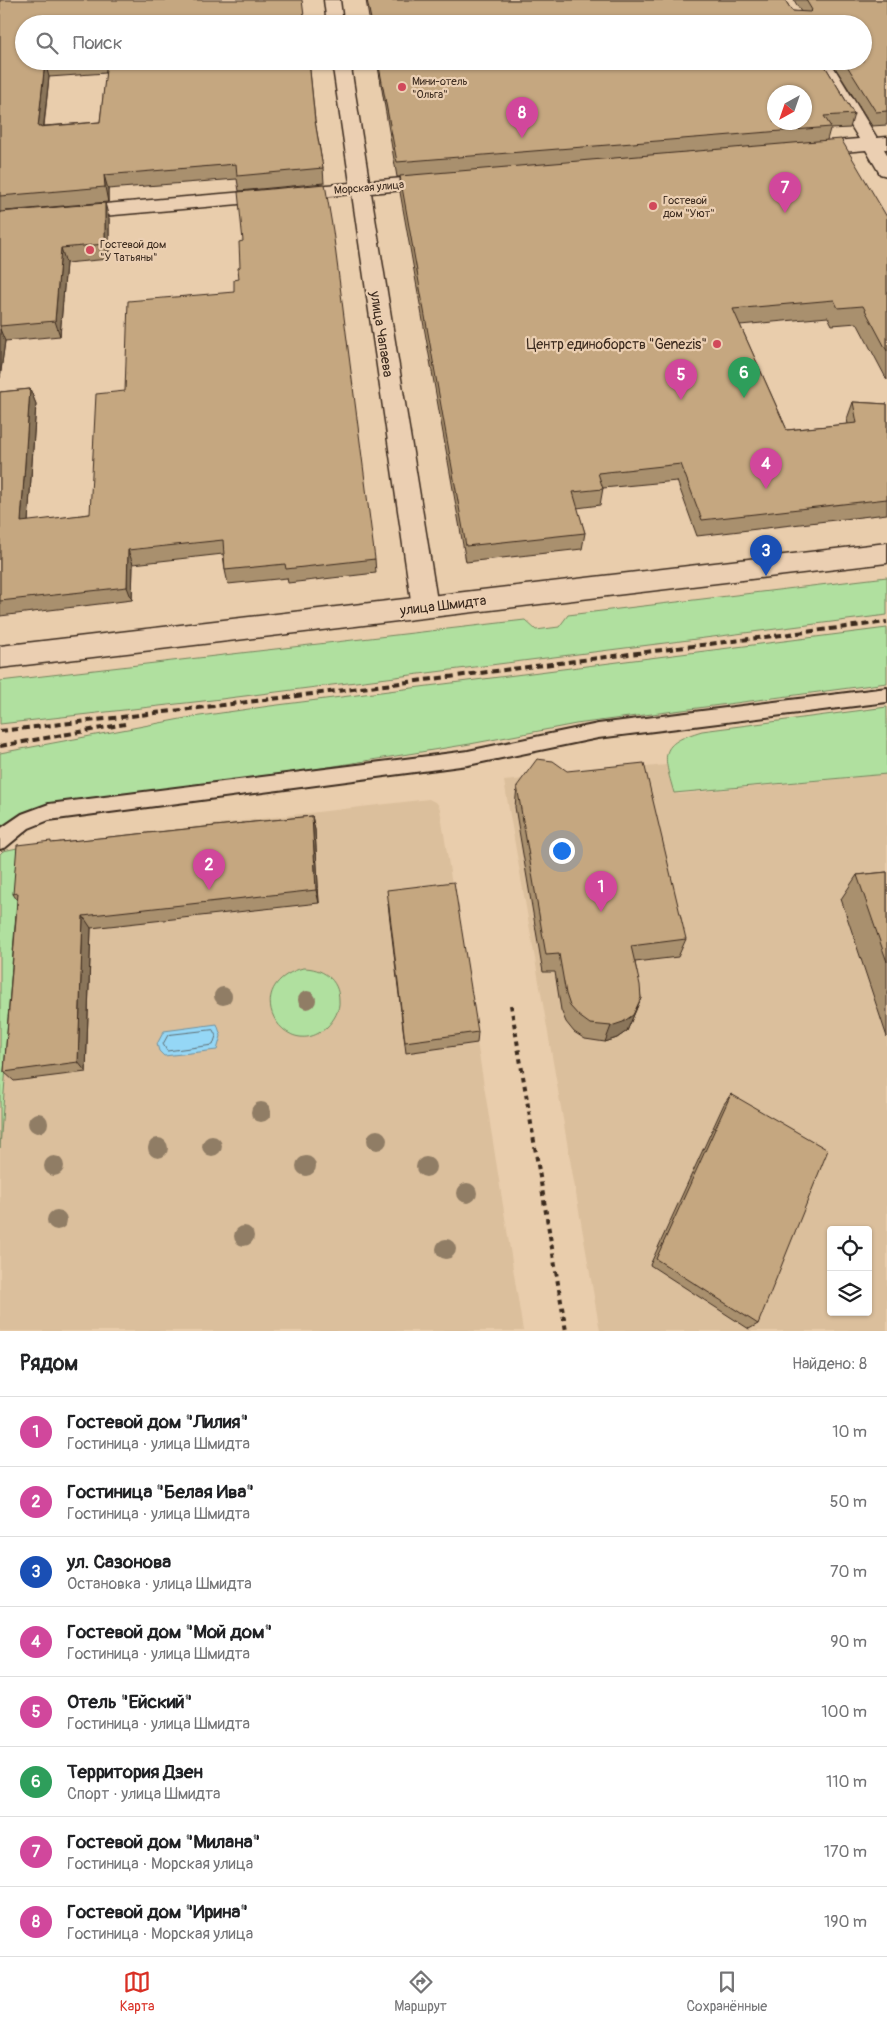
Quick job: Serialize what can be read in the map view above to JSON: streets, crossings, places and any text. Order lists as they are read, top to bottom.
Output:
{
  "streets": {
    "street": ["Морская улица", "улица Чапаева", "улица Шмидта"]
  },
  "crossings": [
    ["Морская улица", "улица Чапаева"],
    ["улица Чапаева", "улица Шмидта"]
  ],
  "places": [
    "Мини-отель \"Ольга\"",
    "Гостевой дом \"Уют\"",
    "Гостевой дом \"У Татьяны\"",
    "Центр единоборств \"Genezis\""
  ],
  "north": "bottom left",
  "page": {
    "search": "Поиск",
    "pins": [
      "8",
      "7",
      "6",
      "5",
      "4",
      "3",
      "2",
      "1"
    ],
    "heading": ["Рядом", "Найдено: 8"],
    "list": [
      {
        "mark": "1",
        "name": "Гостевой дом \"Лилия\"",
        "note": "Гостиница · улица Шмидта",
        "value": "10 m"
      },
      {
        "mark": "2",
        "name": "Гостиница \"Белая Ива\"",
        "note": "Гостиница · улица Шмидта",
        "value": "50 m"
      },
      {
        "mark": "3",
        "name": "ул. Сазонова",
        "note": "Остановка · улица Шмидта",
        "value": "70 m"
      },
      {
        "mark": "4",
        "name": "Гостевой дом \"Мой дом\"",
        "note": "Гостиница · улица Шмидта",
        "value": "90 m"
      },
      {
        "mark": "5",
        "name": "Отель \"Ейский\"",
        "note": "Гостиница · улица Шмидта",
        "value": "100 m"
      },
      {
        "mark": "6",
        "name": "Территория Дзен",
        "note": "Спорт · улица Шмидта",
        "value": "110 m"
      },
      {
        "mark": "7",
        "name": "Гостевой дом \"Милана\"",
        "note": "Гостиница · Морская улица",
        "value": "170 m"
      },
      {
        "mark": "8",
        "name": "Гостевой дом \"Ирина\"",
        "note": "Гостиница · Морская улица",
        "value": "190 m"
      }
    ],
    "nav": ["Карта", "Маршрут", "Сохранённые"]
  }
}
